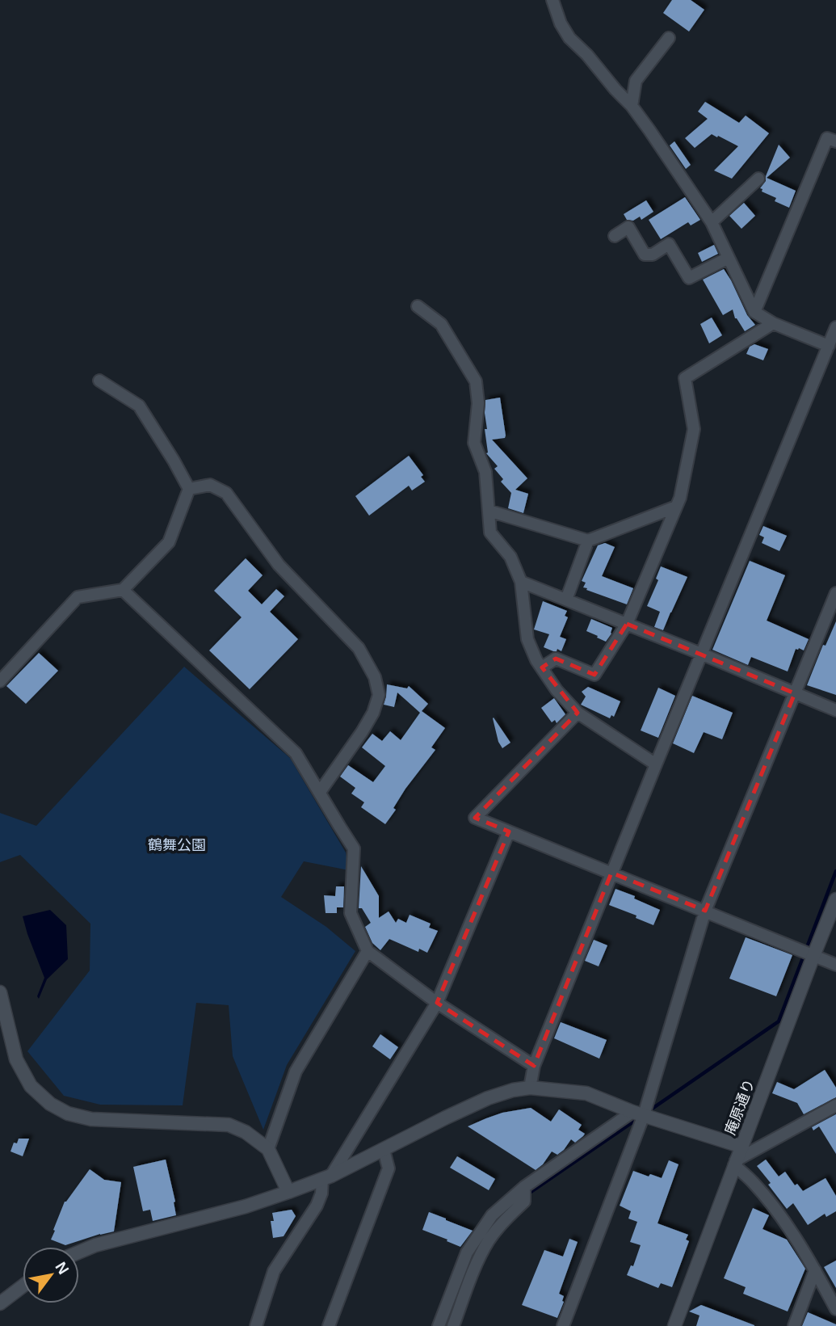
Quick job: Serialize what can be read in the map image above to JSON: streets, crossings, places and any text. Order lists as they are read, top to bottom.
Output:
{
  "streets": {
    "street": ["庵原通り"]
  },
  "parks": ["鶴舞公園"],
  "north": "top right"
}
